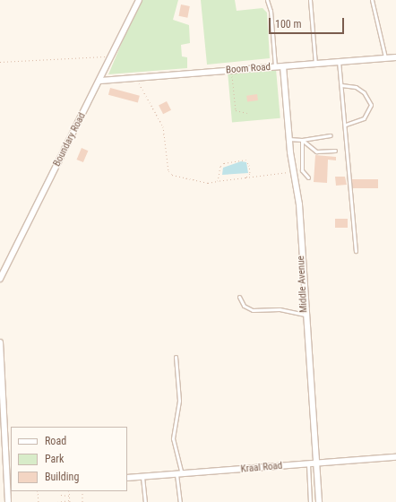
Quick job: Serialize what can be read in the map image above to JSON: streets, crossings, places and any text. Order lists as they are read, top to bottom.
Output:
{
  "streets": {
    "street": [
      "Boom Road",
      "Boundary Road",
      "Middle Avenue",
      "Kraal Road"
    ]
  },
  "crossings": [
    ["Boom Road", "Boundary Road"],
    ["Boom Road", "Middle Avenue"],
    ["Middle Avenue", "Kraal Road"]
  ],
  "legend": ["Road", "Park", "Building"],
  "scale_bar": "100 m"
}
